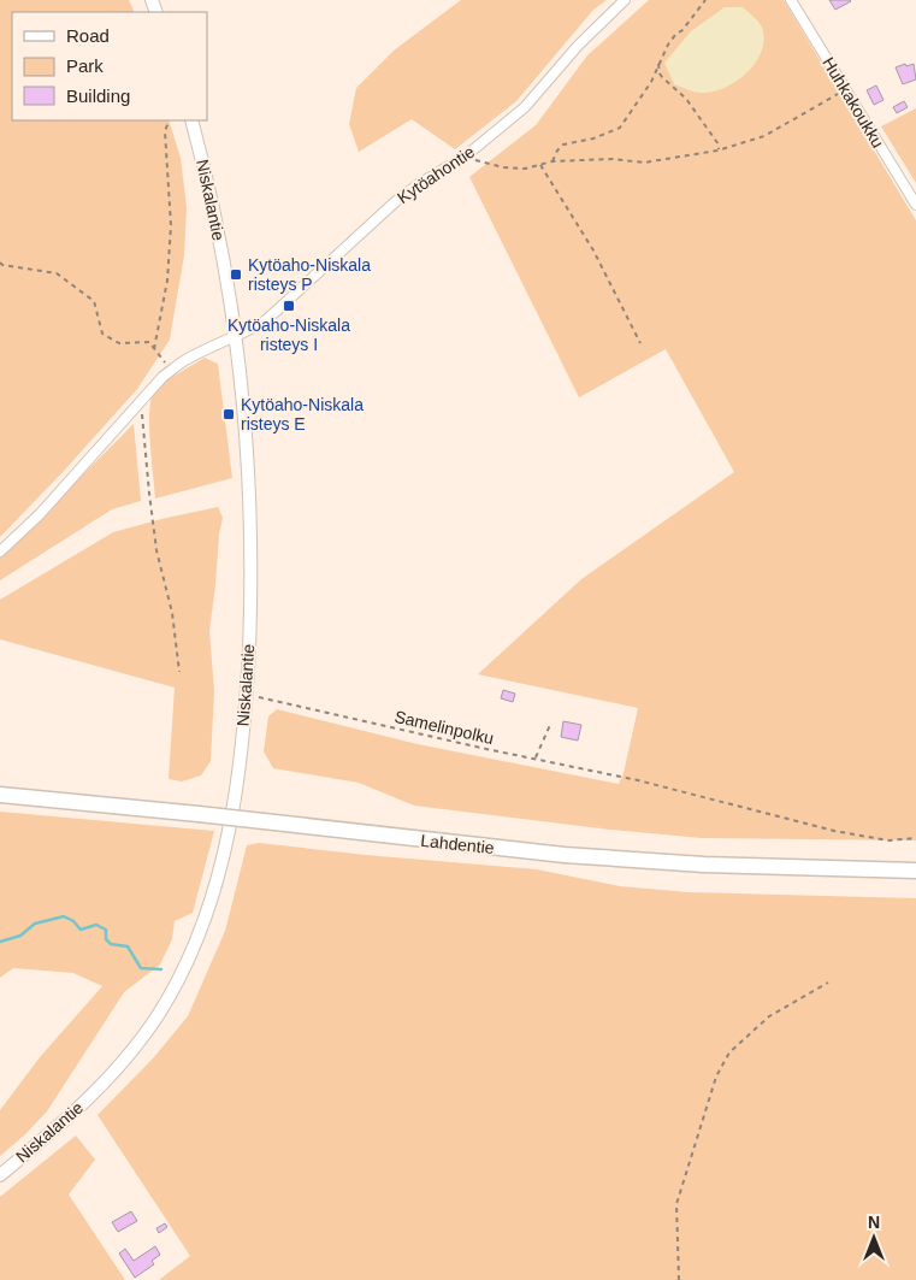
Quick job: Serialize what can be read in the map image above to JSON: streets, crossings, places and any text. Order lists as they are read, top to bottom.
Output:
{
  "streets": {
    "highway": ["Lahdentie"],
    "street": ["Huhkakoukku", "Kytöahontie", "Niskalantie"],
    "path": ["Samelinpolku"]
  },
  "crossings": [
    ["Kytöahontie", "Niskalantie"],
    ["Niskalantie", "Samelinpolku"]
  ],
  "places": {
    "transit": ["Kytöaho-Niskala risteys P", "Kytöaho-Niskala risteys I", "Kytöaho-Niskala risteys E"]
  },
  "legend": ["Road", "Park", "Building"],
  "north": "top"
}
